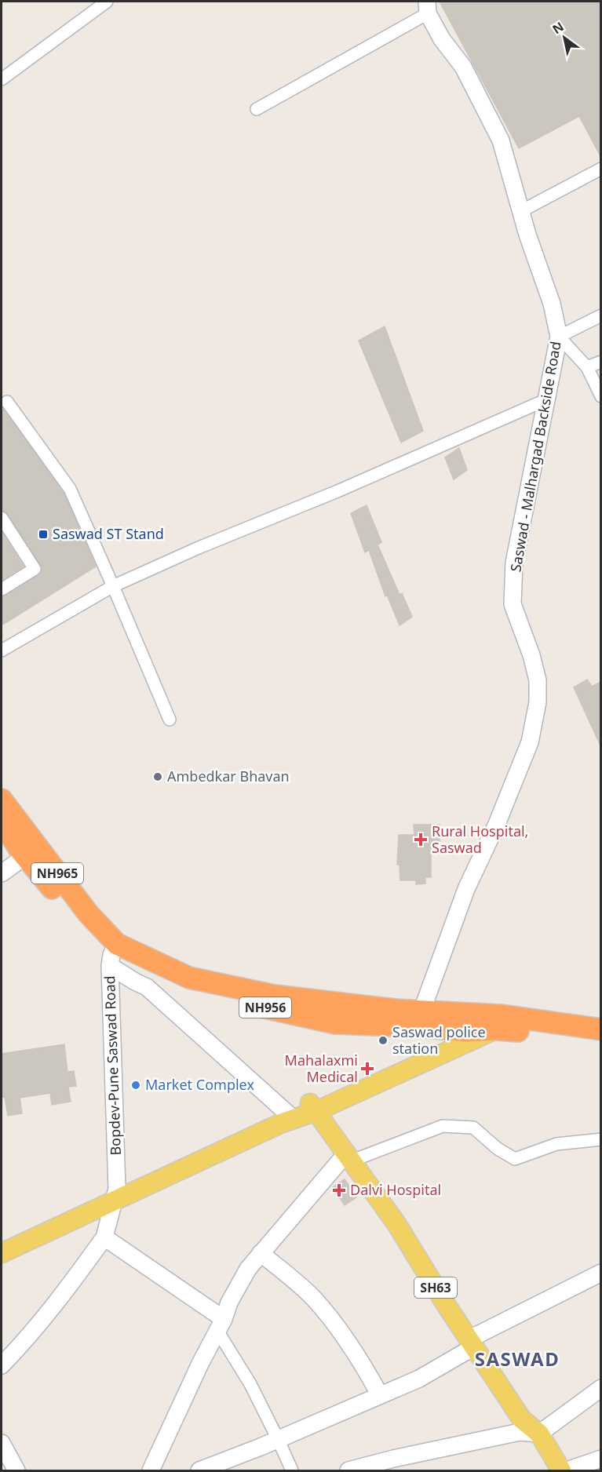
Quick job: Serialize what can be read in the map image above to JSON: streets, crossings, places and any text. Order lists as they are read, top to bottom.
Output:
{
  "streets": {
    "highway": ["NH965", "NH956"],
    "main road": ["SH63"],
    "street": ["Saswad - Malhargad Backside Road", "Bopdev-Pune Saswad Road"]
  },
  "crossings": [
    ["Saswad - Malhargad Backside Road", "NH956"],
    ["NH965", "NH956"],
    ["NH965", "Bopdev-Pune Saswad Road"],
    ["NH956", "Bopdev-Pune Saswad Road"]
  ],
  "districts": ["SASWAD"],
  "places": {
    "transit": ["Saswad ST Stand"],
    "other": ["Ambedkar Bhavan", "Saswad police station", "Market Complex"],
    "health": ["Rural Hospital, Saswad", "Mahalaxmi Medical", "Dalvi Hospital"]
  },
  "north": "top left"
}
